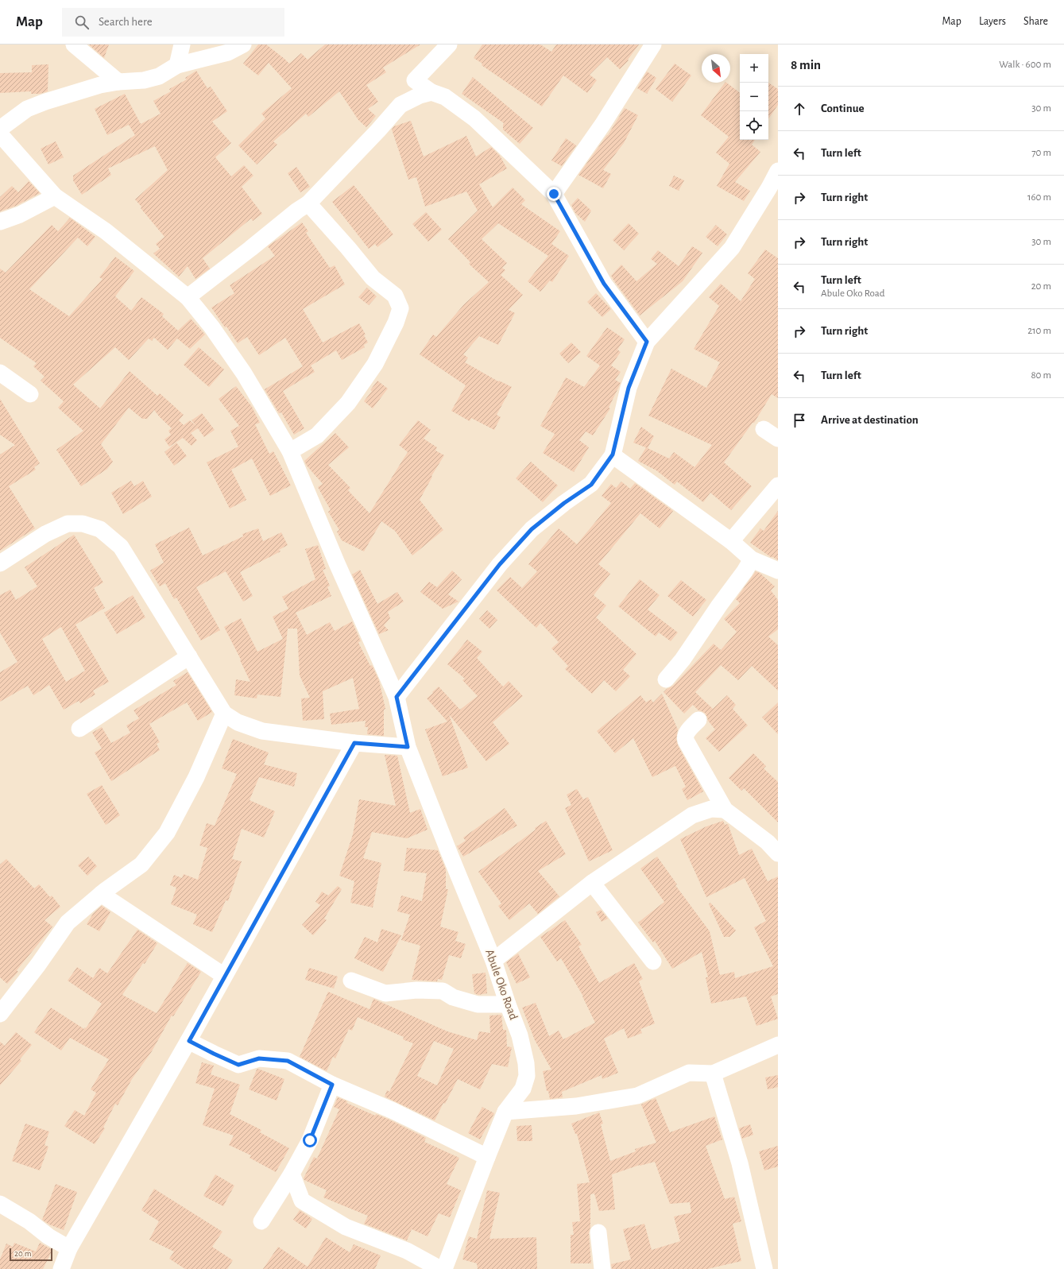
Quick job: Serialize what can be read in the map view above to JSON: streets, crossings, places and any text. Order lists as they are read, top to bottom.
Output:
{
  "streets": {
    "street": ["Abule Oko Road"]
  },
  "scale_bar": "20 m",
  "north": "bottom right",
  "page": {
    "header": "Map",
    "search": "Search here",
    "nav": ["Map", "Layers", "Share"],
    "heading": ["8 min", "Walk · 600 m"],
    "map_buttons": ["+", "−"],
    "list": [
      ["Continue", "30 m"],
      ["Turn left", "70 m"],
      ["Turn right", "160 m"],
      ["Turn right", "30 m"],
      ["Turn left", "Abule Oko Road", "20 m"],
      ["Turn right", "210 m"],
      ["Turn left", "80 m"],
      "Arrive at destination"
    ],
    "scale": "20 m"
  }
}
